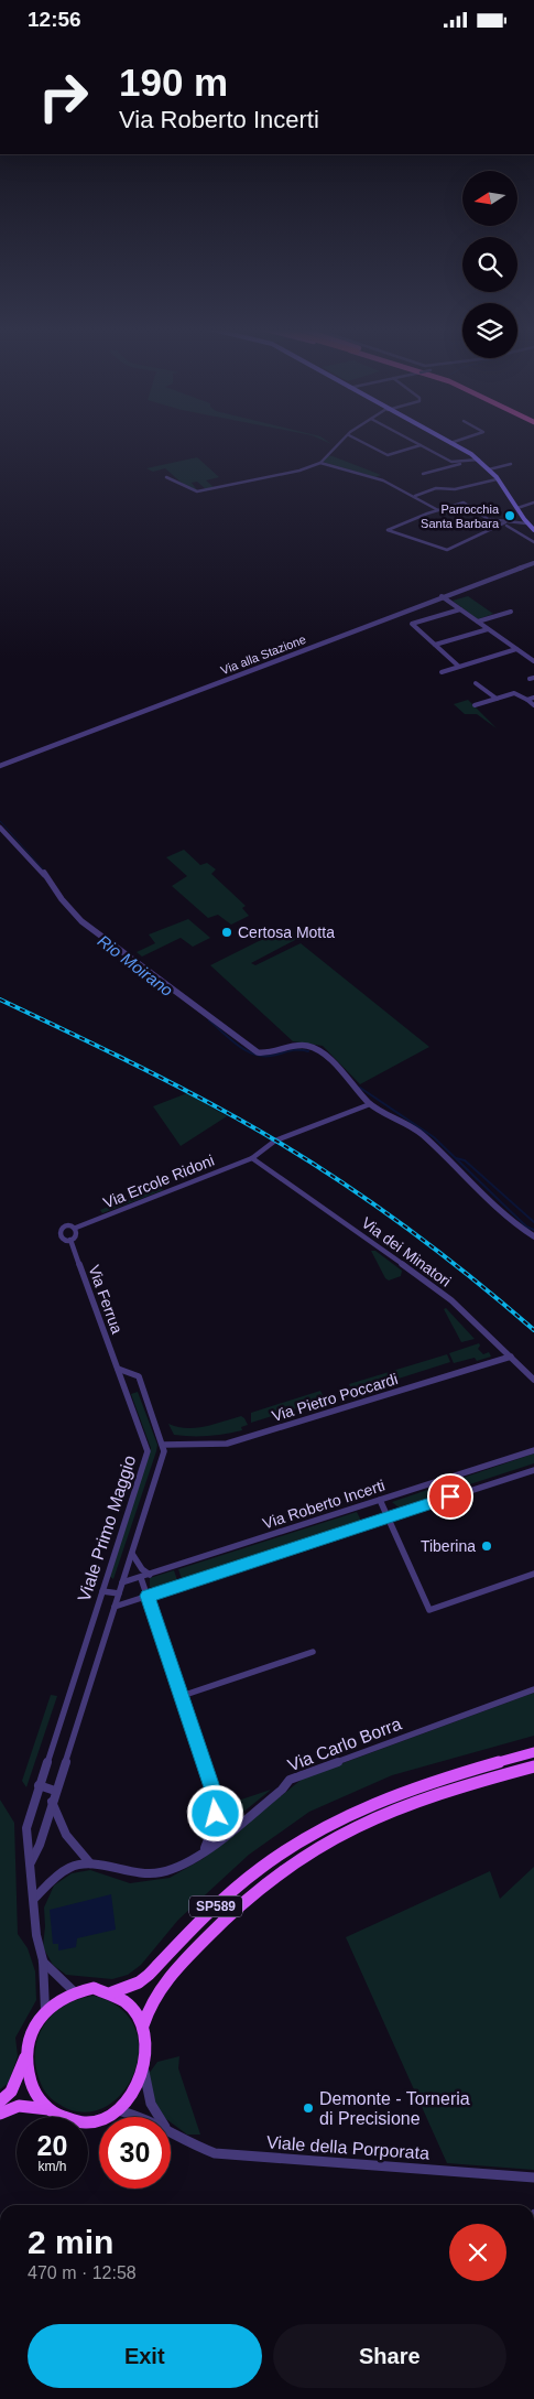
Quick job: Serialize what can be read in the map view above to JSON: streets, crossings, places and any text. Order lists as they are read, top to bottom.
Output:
{
  "streets": {
    "main road": ["SP589"],
    "street": [
      "Via alla Stazione",
      "Via Ercole Ridoni",
      "Via dei Minatori",
      "Via Ferrua",
      "Via Pietro Poccardi",
      "Via Roberto Incerti",
      "Viale Primo Maggio",
      "Via Carlo Borra",
      "Viale della Porporata"
    ]
  },
  "crossings": [
    ["Via Ercole Ridoni", "Via dei Minatori"],
    ["Via Ercole Ridoni", "Via Ferrua"],
    ["Via dei Minatori", "Via Pietro Poccardi"],
    ["Via Ferrua", "Viale Primo Maggio"],
    ["Via Pietro Poccardi", "Viale Primo Maggio"],
    ["Via Roberto Incerti", "Viale Primo Maggio"],
    ["Viale Primo Maggio", "SP589"],
    ["Viale Primo Maggio", "Viale della Porporata"],
    ["SP589", "Viale della Porporata"]
  ],
  "water": ["Rio Moirano"],
  "places": [
    "Parrocchia Santa Barbara",
    "Certosa Motta",
    "Tiberina",
    "Demonte - Torneria di Precisione"
  ],
  "north": "left",
  "page": {
    "status": "12:56",
    "turn": ["190 m", "Via Roberto Incerti"],
    "speed": "20 km/h",
    "limit": "30",
    "heading": ["2 min", "470 m · 12:58"],
    "buttons": ["Exit", "Share"]
  }
}
